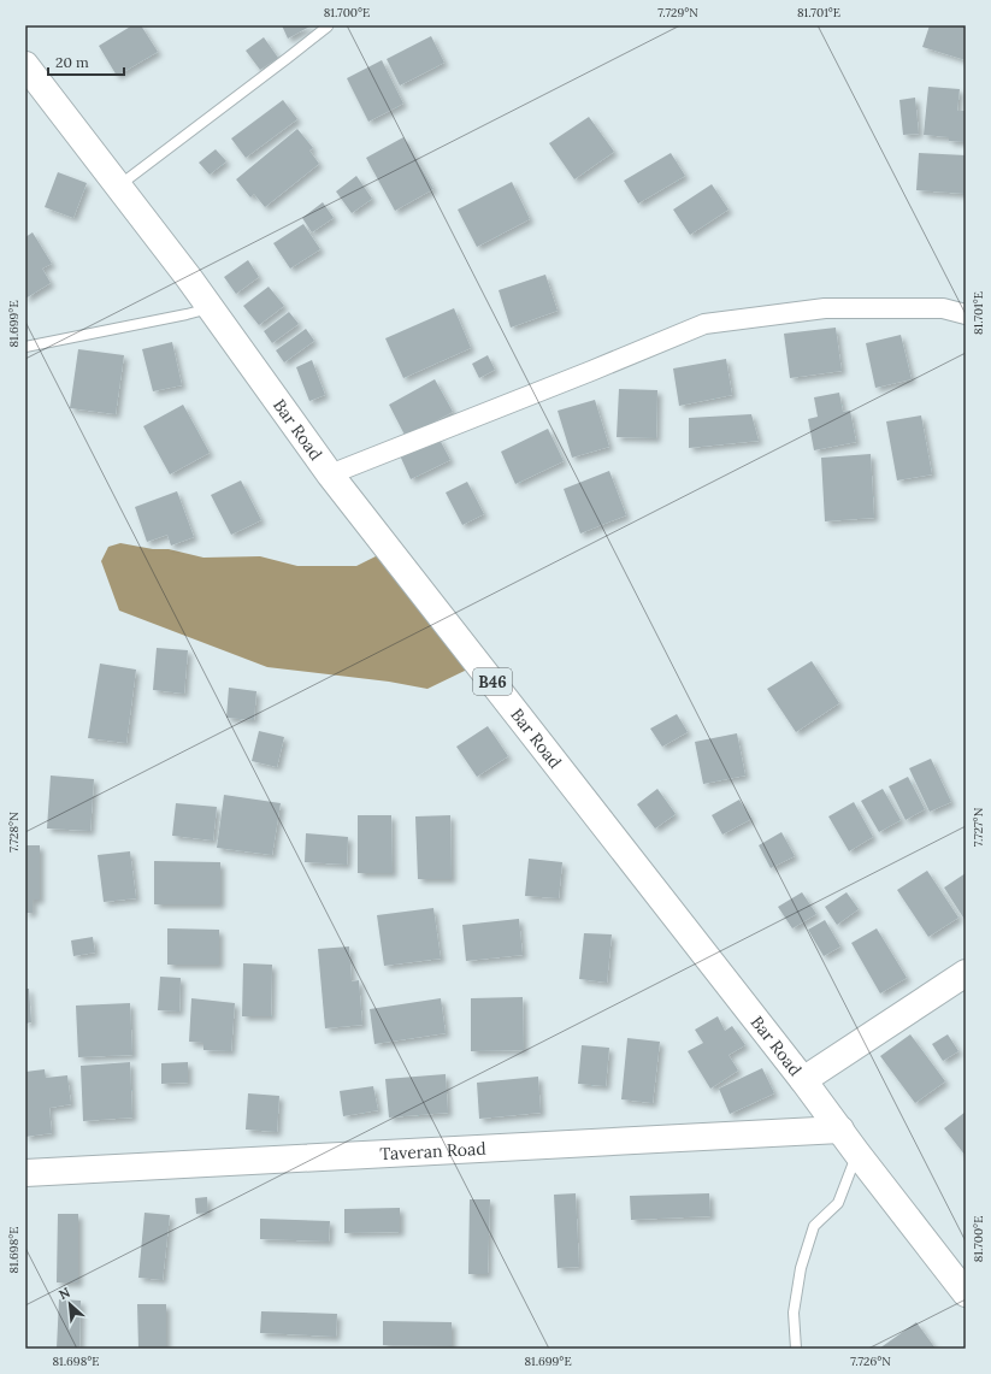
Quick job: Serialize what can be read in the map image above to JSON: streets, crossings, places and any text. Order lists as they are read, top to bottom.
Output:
{
  "streets": {
    "main road": ["Bar Road", "B46", "Taveran Road"]
  },
  "crossings": [
    ["Bar Road", "Taveran Road"]
  ],
  "scale_bar": "20 m",
  "north": "top left",
  "coordinates": [
    "81.700°E",
    "7.729°N",
    "81.701°E",
    "81.699°E",
    "7.727°N",
    "7.728°N",
    "81.698°E",
    "7.726°N"
  ]
}
